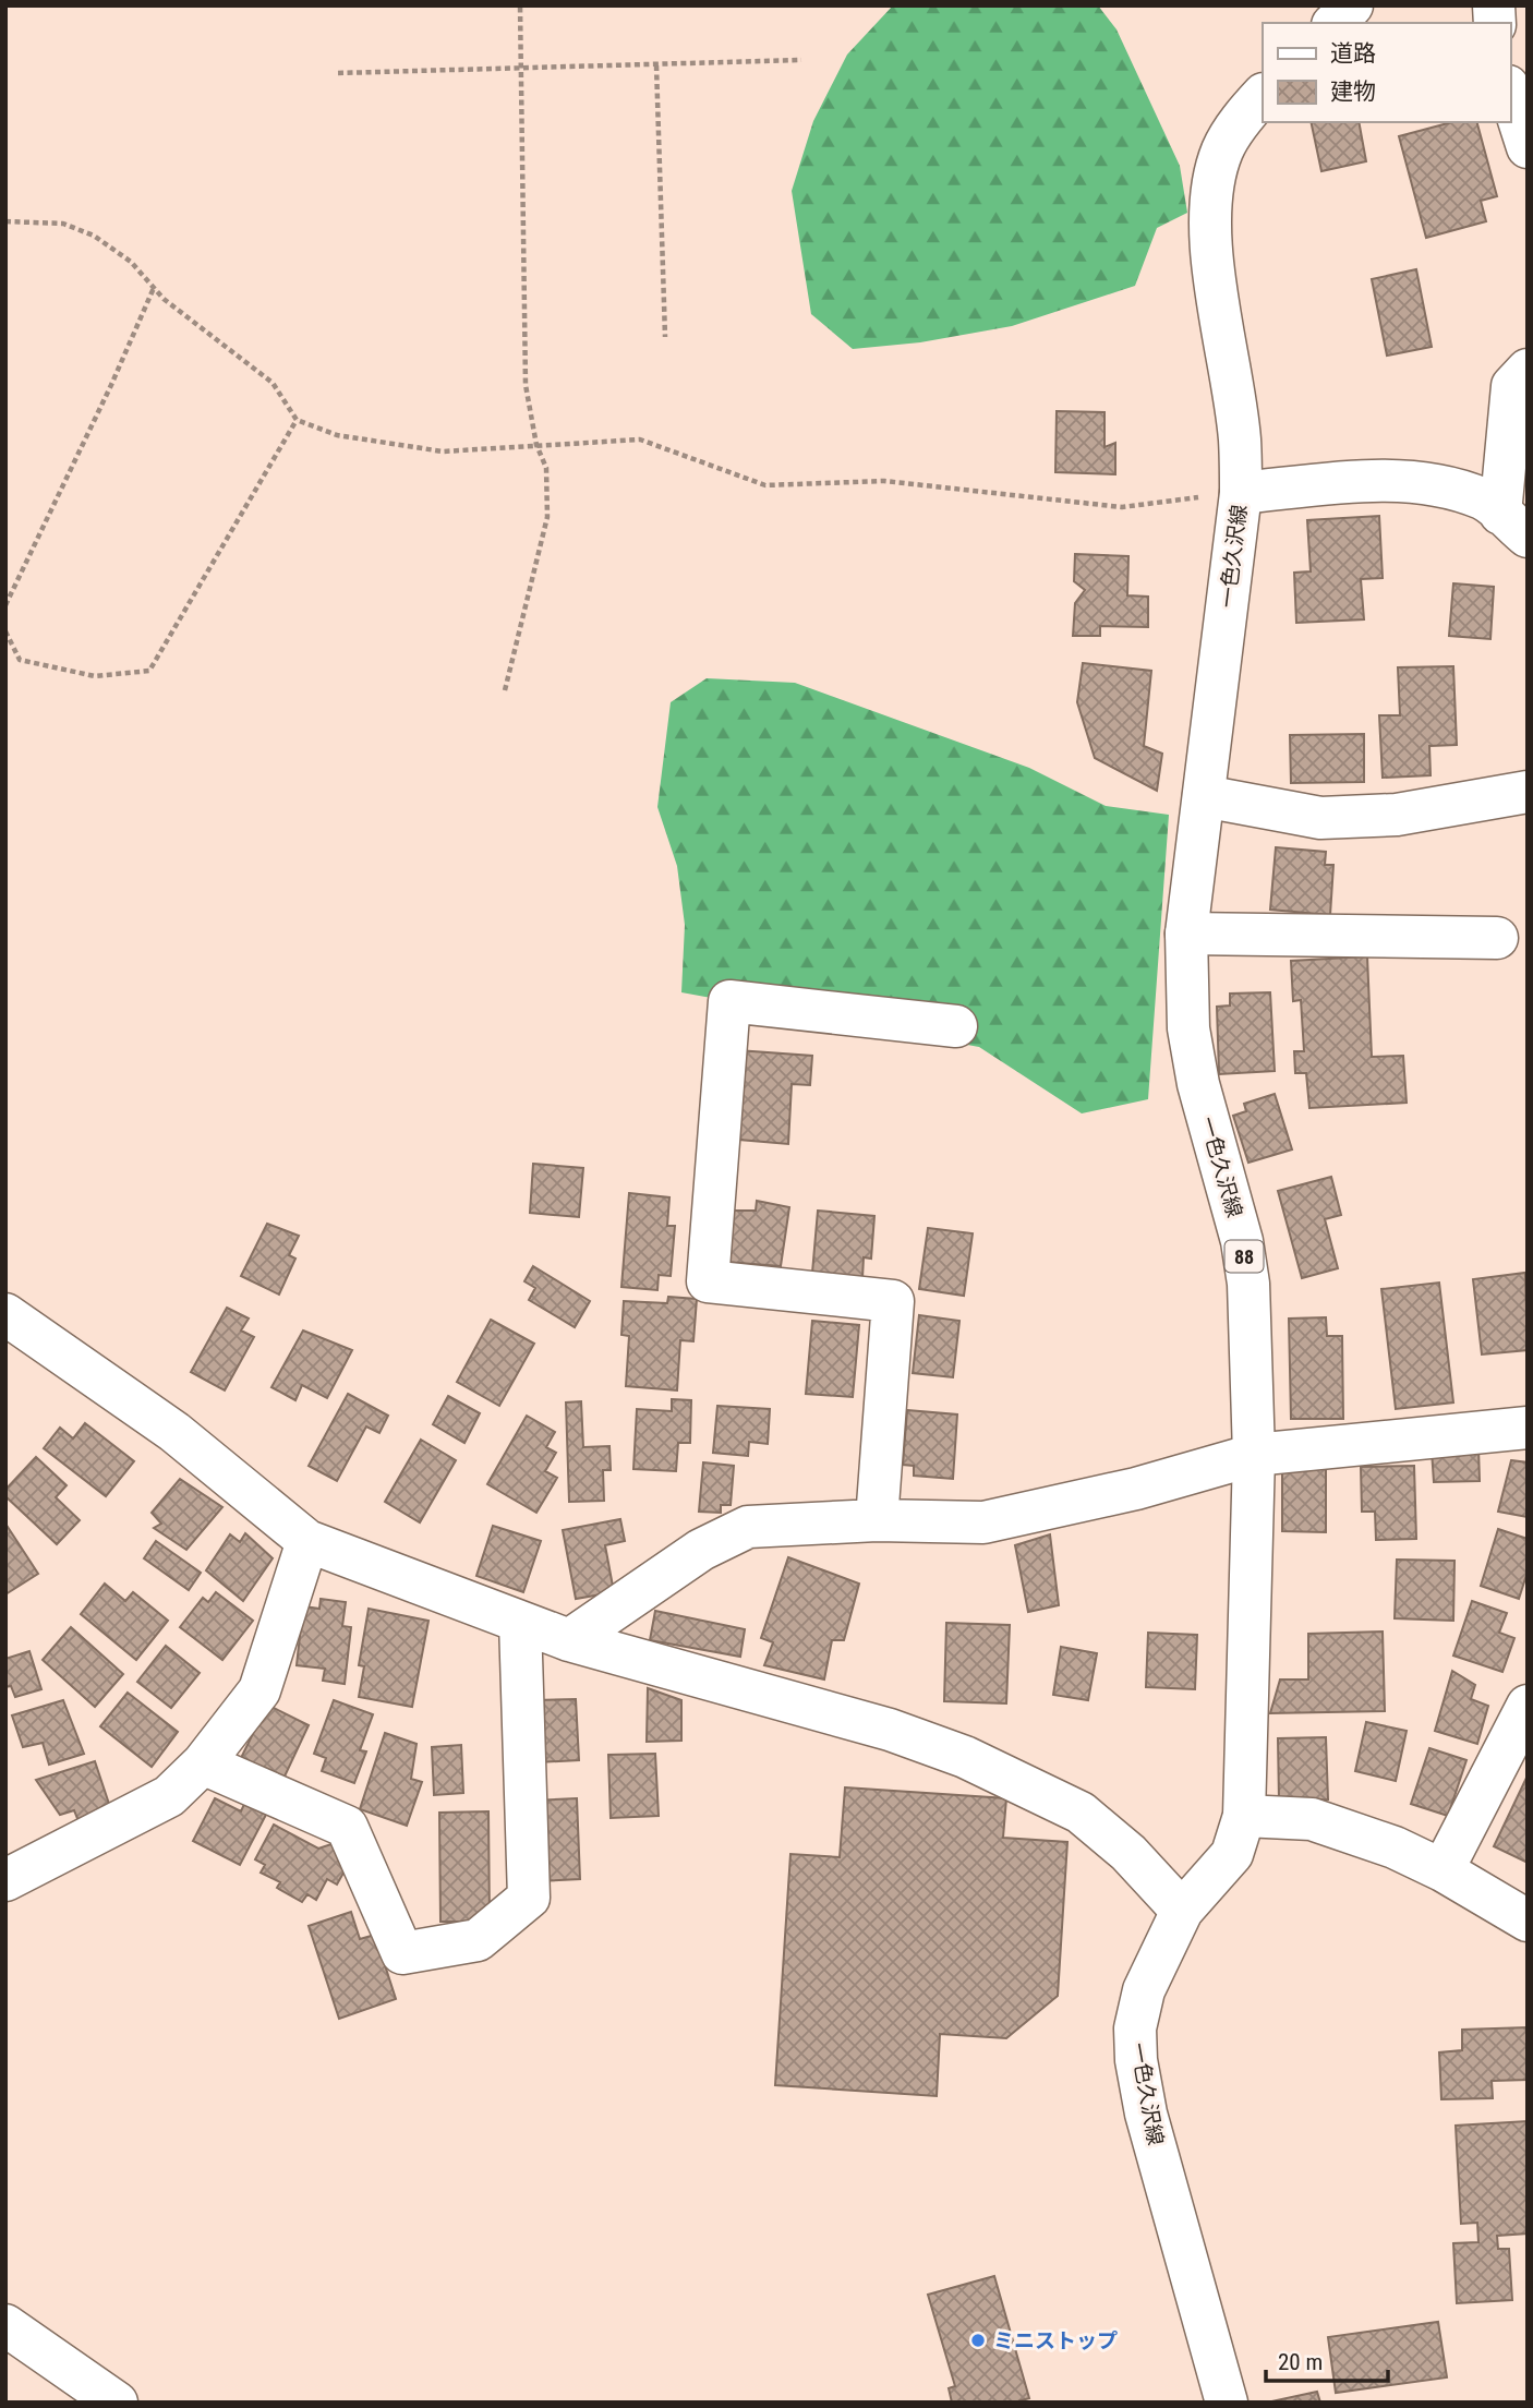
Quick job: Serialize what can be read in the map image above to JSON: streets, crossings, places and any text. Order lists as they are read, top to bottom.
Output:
{
  "streets": {
    "street": ["一色久沢線", "88"]
  },
  "places": ["ミニストップ"],
  "legend": ["道路", "建物"],
  "scale_bar": "20 m"
}
